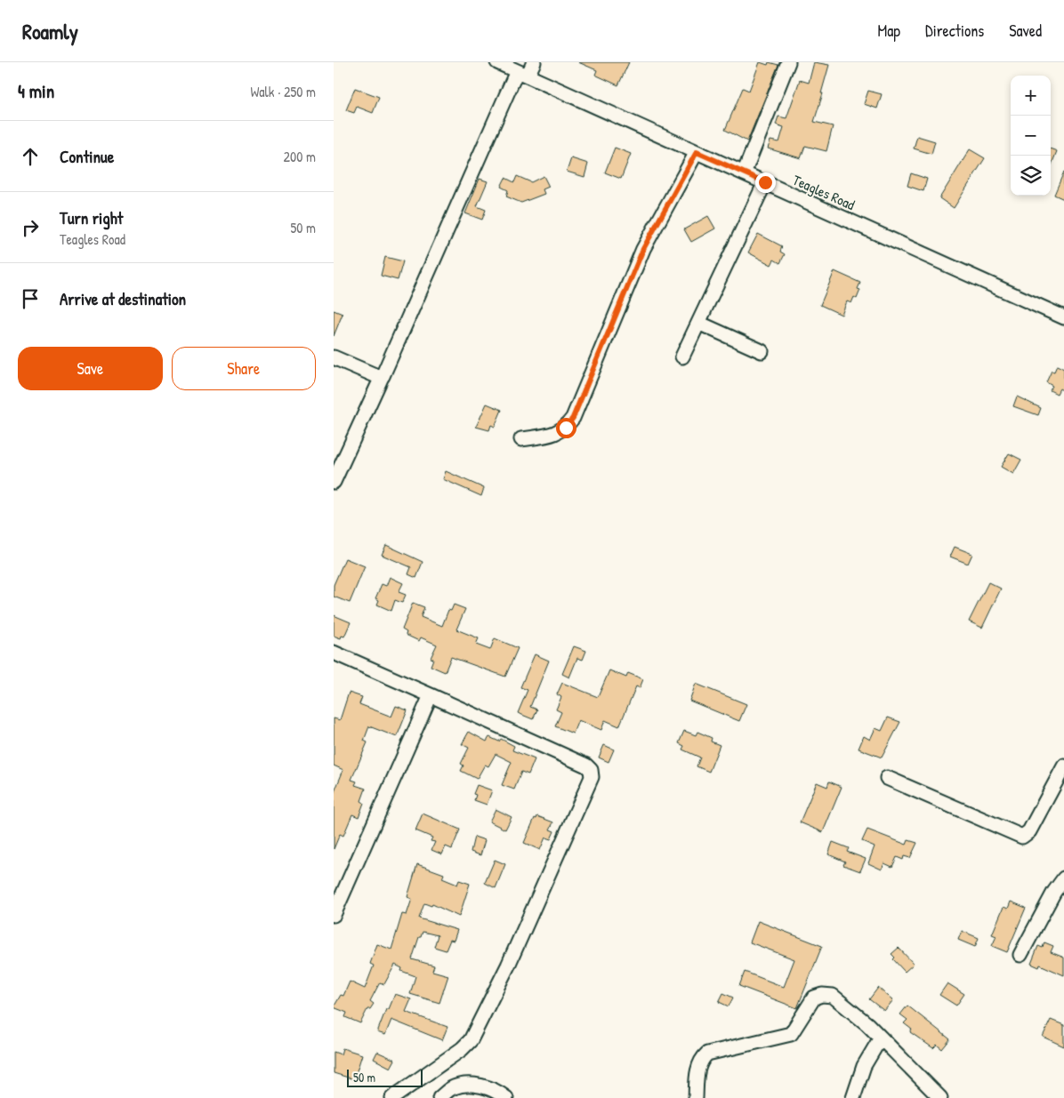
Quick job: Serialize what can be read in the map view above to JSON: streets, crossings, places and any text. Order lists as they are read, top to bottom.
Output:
{
  "streets": {
    "street": ["Teagles Road"]
  },
  "scale_bar": "50 m",
  "page": {
    "header": "Roamly",
    "nav": ["Map", "Directions", "Saved"],
    "heading": ["4 min", "Walk · 250 m"],
    "map_buttons": ["+", "−"],
    "list": [
      ["Continue", "200 m"],
      ["Turn right", "Teagles Road", "50 m"],
      "Arrive at destination"
    ],
    "buttons": ["Save", "Share"],
    "scale": "50 m"
  }
}
